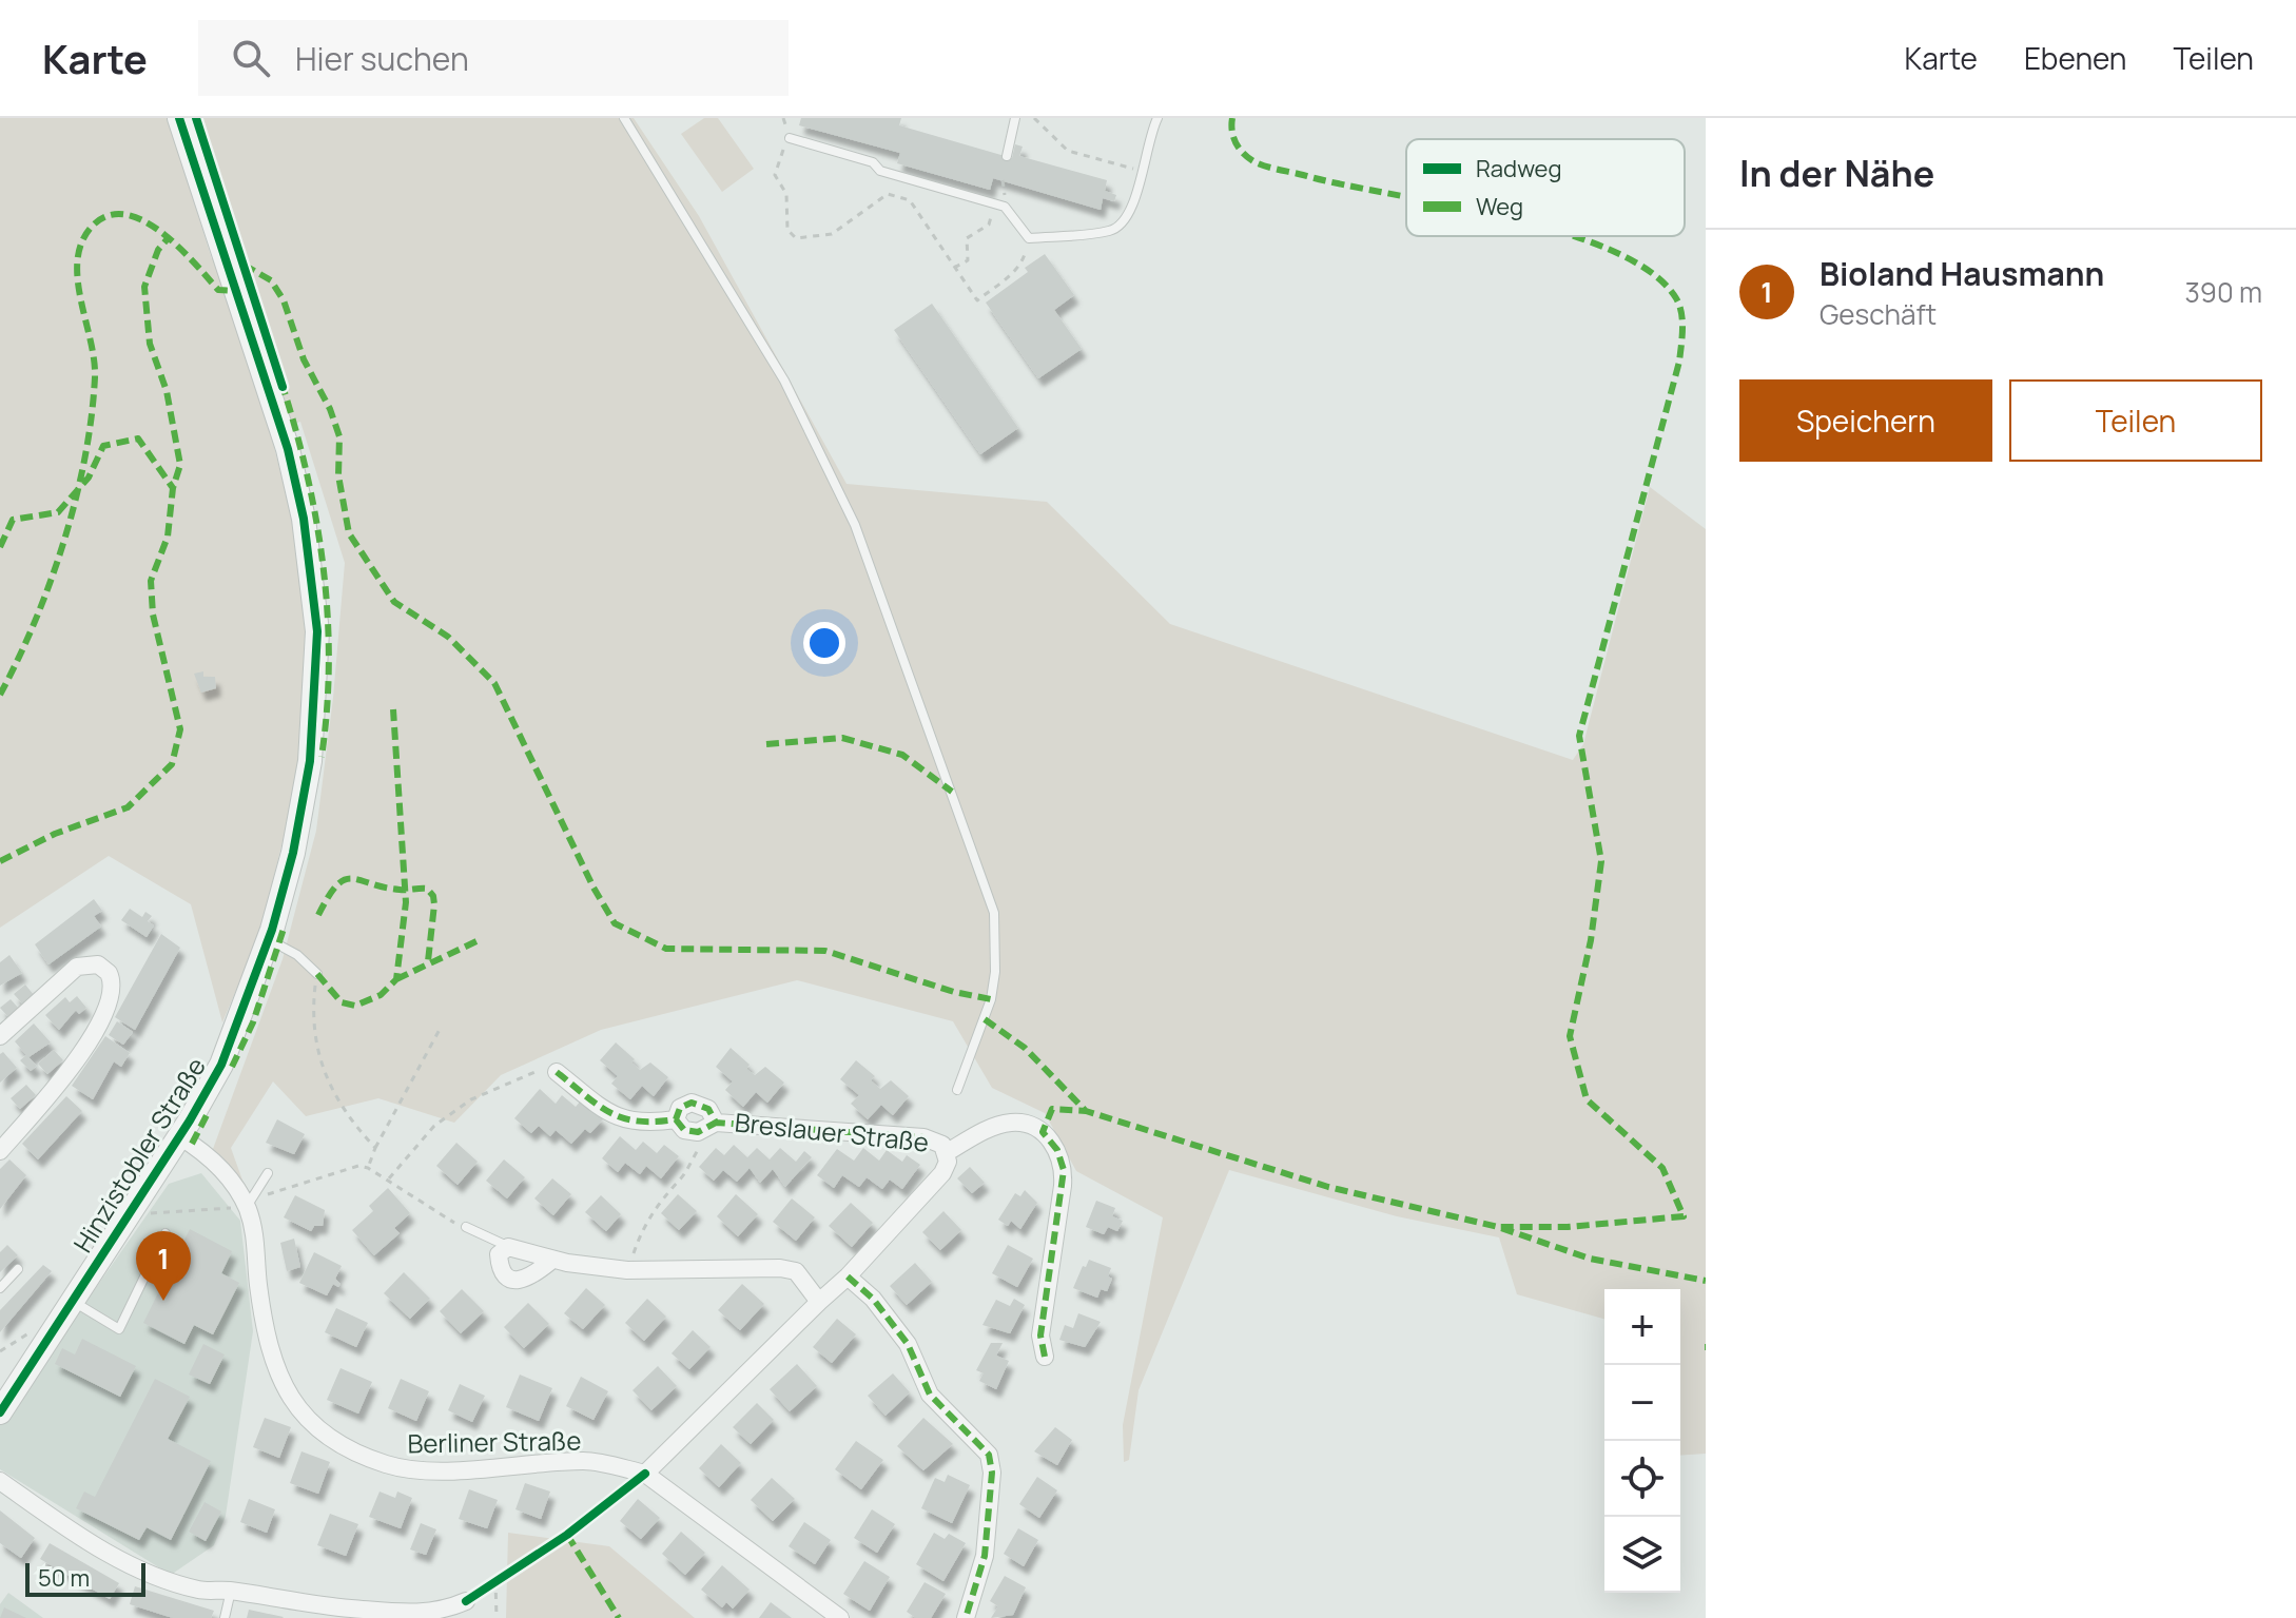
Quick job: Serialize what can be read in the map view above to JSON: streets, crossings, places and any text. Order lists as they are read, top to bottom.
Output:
{
  "streets": {
    "street": ["Breslauer Straße", "Hinzistobler Straße", "Berliner Straße"]
  },
  "crossings": [
    ["Hinzistobler Straße", "Berliner Straße"]
  ],
  "legend": ["Radweg", "Weg"],
  "scale_bar": "50 m",
  "page": {
    "header": "Karte",
    "search": "Hier suchen",
    "nav": ["Karte", "Ebenen", "Teilen"],
    "heading": "In der Nähe",
    "list": [
      {
        "mark": "1",
        "name": "Bioland Hausmann",
        "note": "Geschäft",
        "value": "390 m"
      }
    ],
    "buttons": ["Speichern", "Teilen"],
    "pins": "1",
    "map_buttons": ["+", "−"],
    "scale": "50 m"
  }
}
